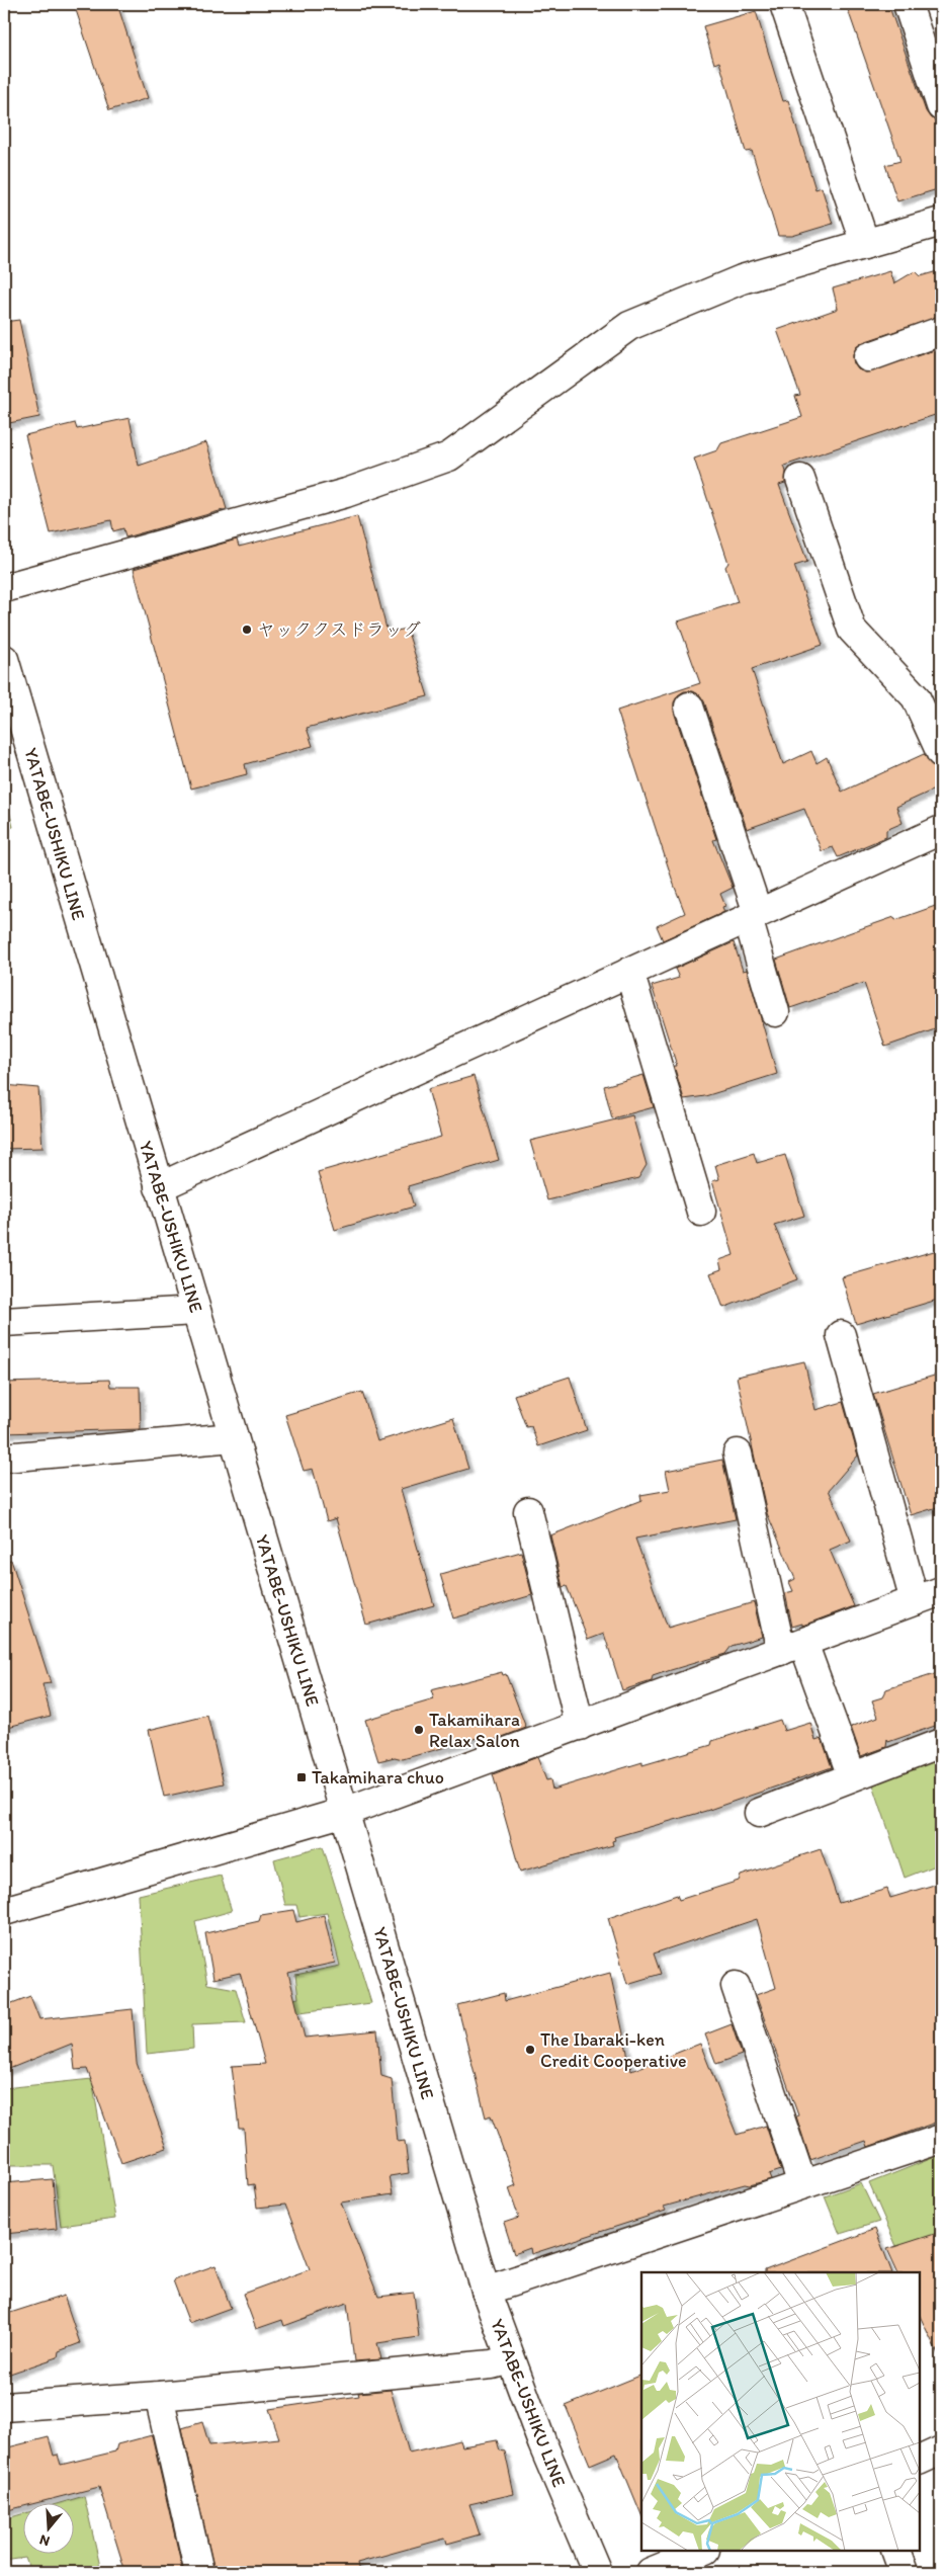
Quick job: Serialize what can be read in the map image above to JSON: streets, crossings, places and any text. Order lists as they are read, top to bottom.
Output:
{
  "streets": {
    "street": ["YATABE-USHIKU LINE"]
  },
  "places": {
    "other": ["ヤッククスドラッグ", "Takamihara Relax Salon", "The Ibaraki-ken Credit Cooperative"],
    "transit": ["Takamihara chuo"]
  },
  "north": "bottom"
}
